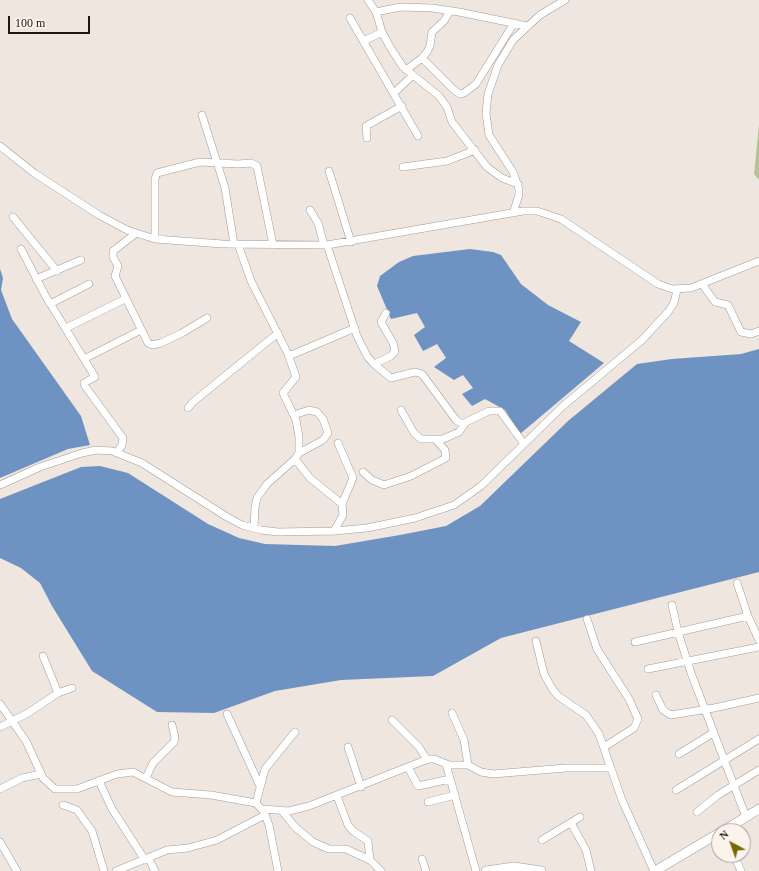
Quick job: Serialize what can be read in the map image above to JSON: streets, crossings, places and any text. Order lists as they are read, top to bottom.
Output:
{
  "scale_bar": "100 m",
  "north": "top left"
}
